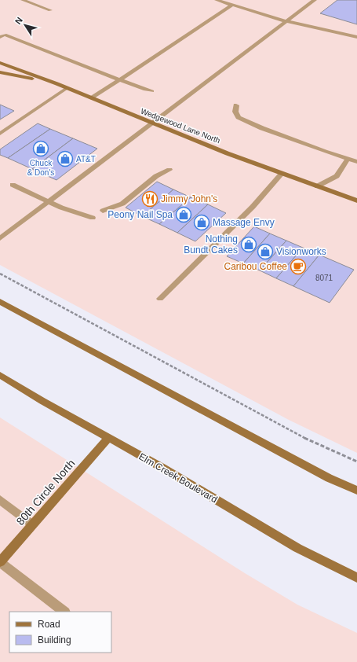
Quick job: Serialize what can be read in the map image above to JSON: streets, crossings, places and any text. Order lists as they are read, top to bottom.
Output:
{
  "streets": {
    "street": ["Wedgewood Lane North", "Elm Creek Boulevard", "80th Circle North"]
  },
  "crossings": [
    ["Elm Creek Boulevard", "80th Circle North"]
  ],
  "places": {
    "shop": [
      "Chuck & Don's",
      "AT&T",
      "Peony Nail Spa",
      "Massage Envy",
      "Nothing Bundt Cakes",
      "Visionworks"
    ],
    "restaurant": ["Jimmy John's"],
    "cafe": ["Caribou Coffee"]
  },
  "house_numbers": ["8071"],
  "legend": ["Road", "Building"],
  "north": "top left"
}
